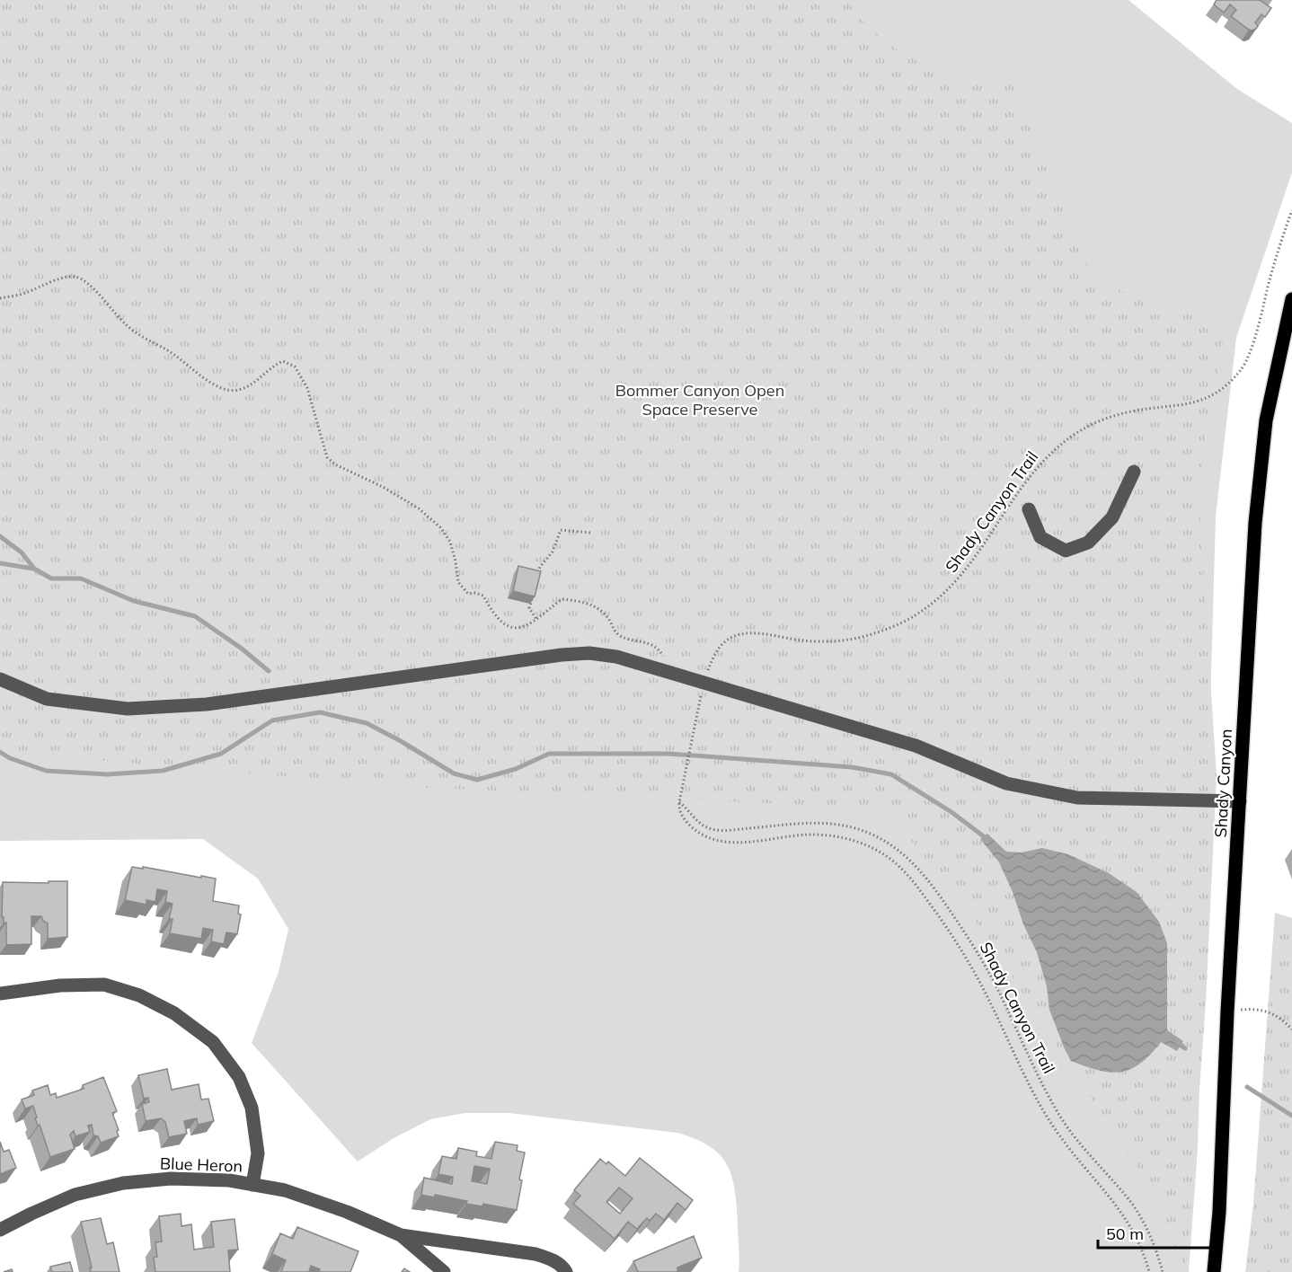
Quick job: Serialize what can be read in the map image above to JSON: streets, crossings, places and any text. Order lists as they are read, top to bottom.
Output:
{
  "streets": {
    "main road": ["Shady Canyon"],
    "street": ["Blue Heron"],
    "path": ["Shady Canyon Trail"]
  },
  "parks": ["Bommer Canyon Open Space Preserve"],
  "scale_bar": "50 m"
}
